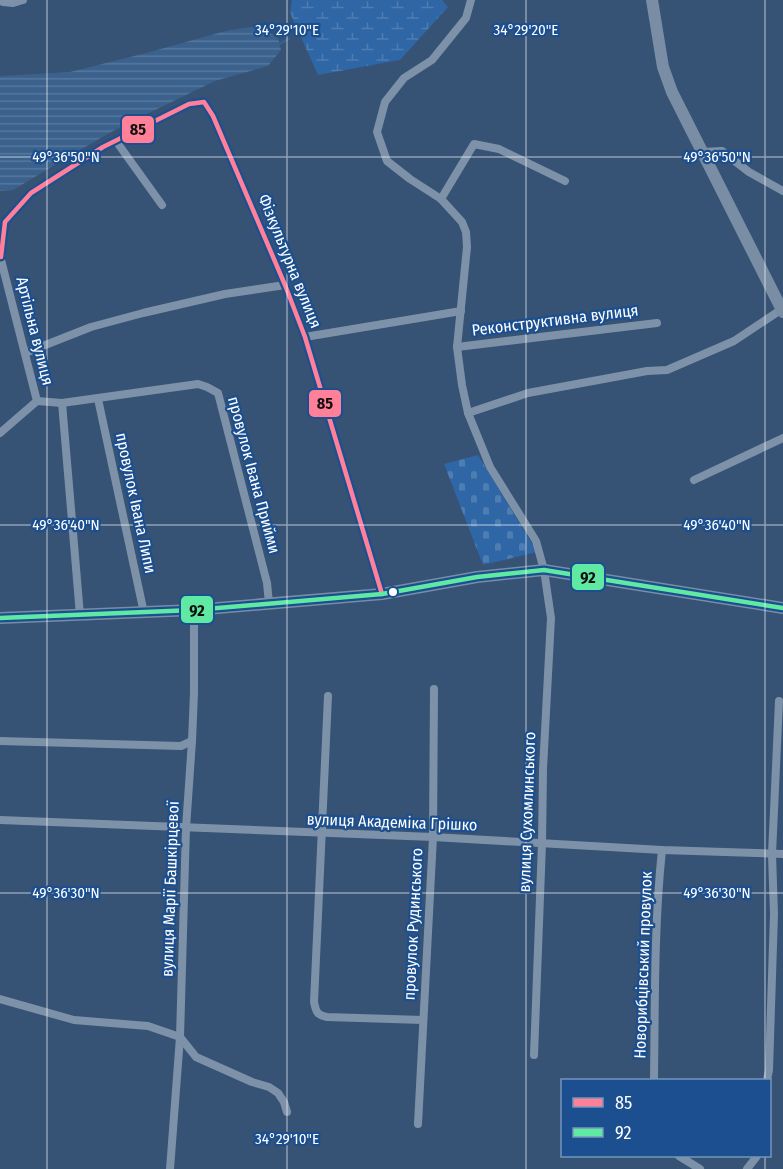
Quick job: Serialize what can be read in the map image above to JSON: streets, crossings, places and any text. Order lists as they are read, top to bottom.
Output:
{
  "streets": {
    "street": [
      "Фізкультурна вулиця",
      "Реконструктивна вулиця",
      "Артільна вулиця",
      "провулок Івана Прийми",
      "провулок Івана Липи",
      "вулиця Сухомлинського",
      "вулиця Академіка Грішко",
      "вулиця Марії Башкірцевої",
      "провулок Рудинського",
      "Новорибцівський провулок"
    ]
  },
  "crossings": [
    ["Реконструктивна вулиця", "вулиця Сухомлинського"],
    ["Артільна вулиця", "провулок Івана Прийми"],
    ["провулок Івана Прийми", "провулок Івана Липи"],
    ["вулиця Сухомлинського", "вулиця Академіка Грішко"],
    ["вулиця Академіка Грішко", "вулиця Марії Башкірцевої"],
    ["вулиця Академіка Грішко", "провулок Рудинського"],
    ["вулиця Академіка Грішко", "Новорибцівський провулок"]
  ],
  "lines": ["transit line 85", "transit line 92"],
  "legend": ["85", "92"],
  "coordinates": [
    "34°29'10\"E",
    "34°29'20\"E",
    "49°36'50\"N",
    "49°36'40\"N",
    "49°36'30\"N"
  ]
}
